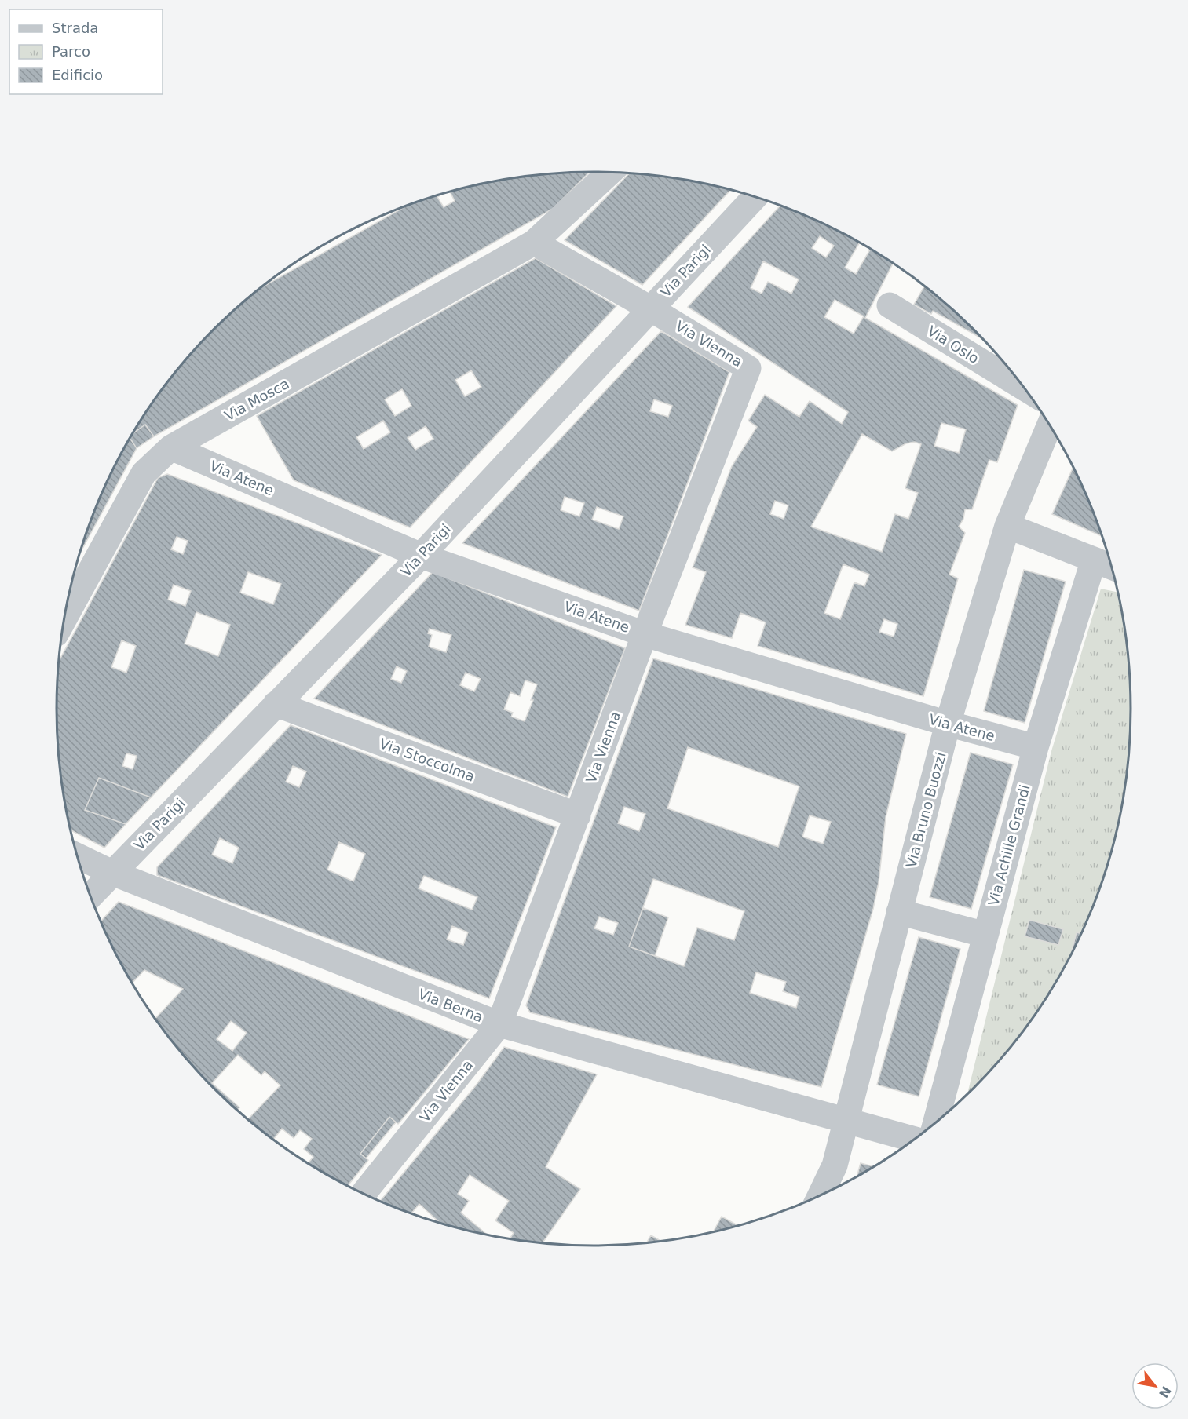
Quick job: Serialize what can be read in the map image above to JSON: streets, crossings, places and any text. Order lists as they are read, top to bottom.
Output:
{
  "streets": {
    "street": [
      "Via Parigi",
      "Via Vienna",
      "Via Oslo",
      "Via Mosca",
      "Via Atene",
      "Via Stoccolma",
      "Via Bruno Buozzi",
      "Via Achille Grandi",
      "Via Berna"
    ]
  },
  "crossings": [
    ["Via Parigi", "Via Vienna"],
    ["Via Parigi", "Via Atene"],
    ["Via Parigi", "Via Stoccolma"],
    ["Via Parigi", "Via Berna"],
    ["Via Vienna", "Via Atene"],
    ["Via Vienna", "Via Stoccolma"],
    ["Via Vienna", "Via Berna"],
    ["Via Mosca", "Via Atene"],
    ["Via Atene", "Via Bruno Buozzi"],
    ["Via Atene", "Via Achille Grandi"],
    ["Via Bruno Buozzi", "Via Berna"]
  ],
  "legend": ["Strada", "Parco", "Edificio"],
  "north": "bottom right"
}
